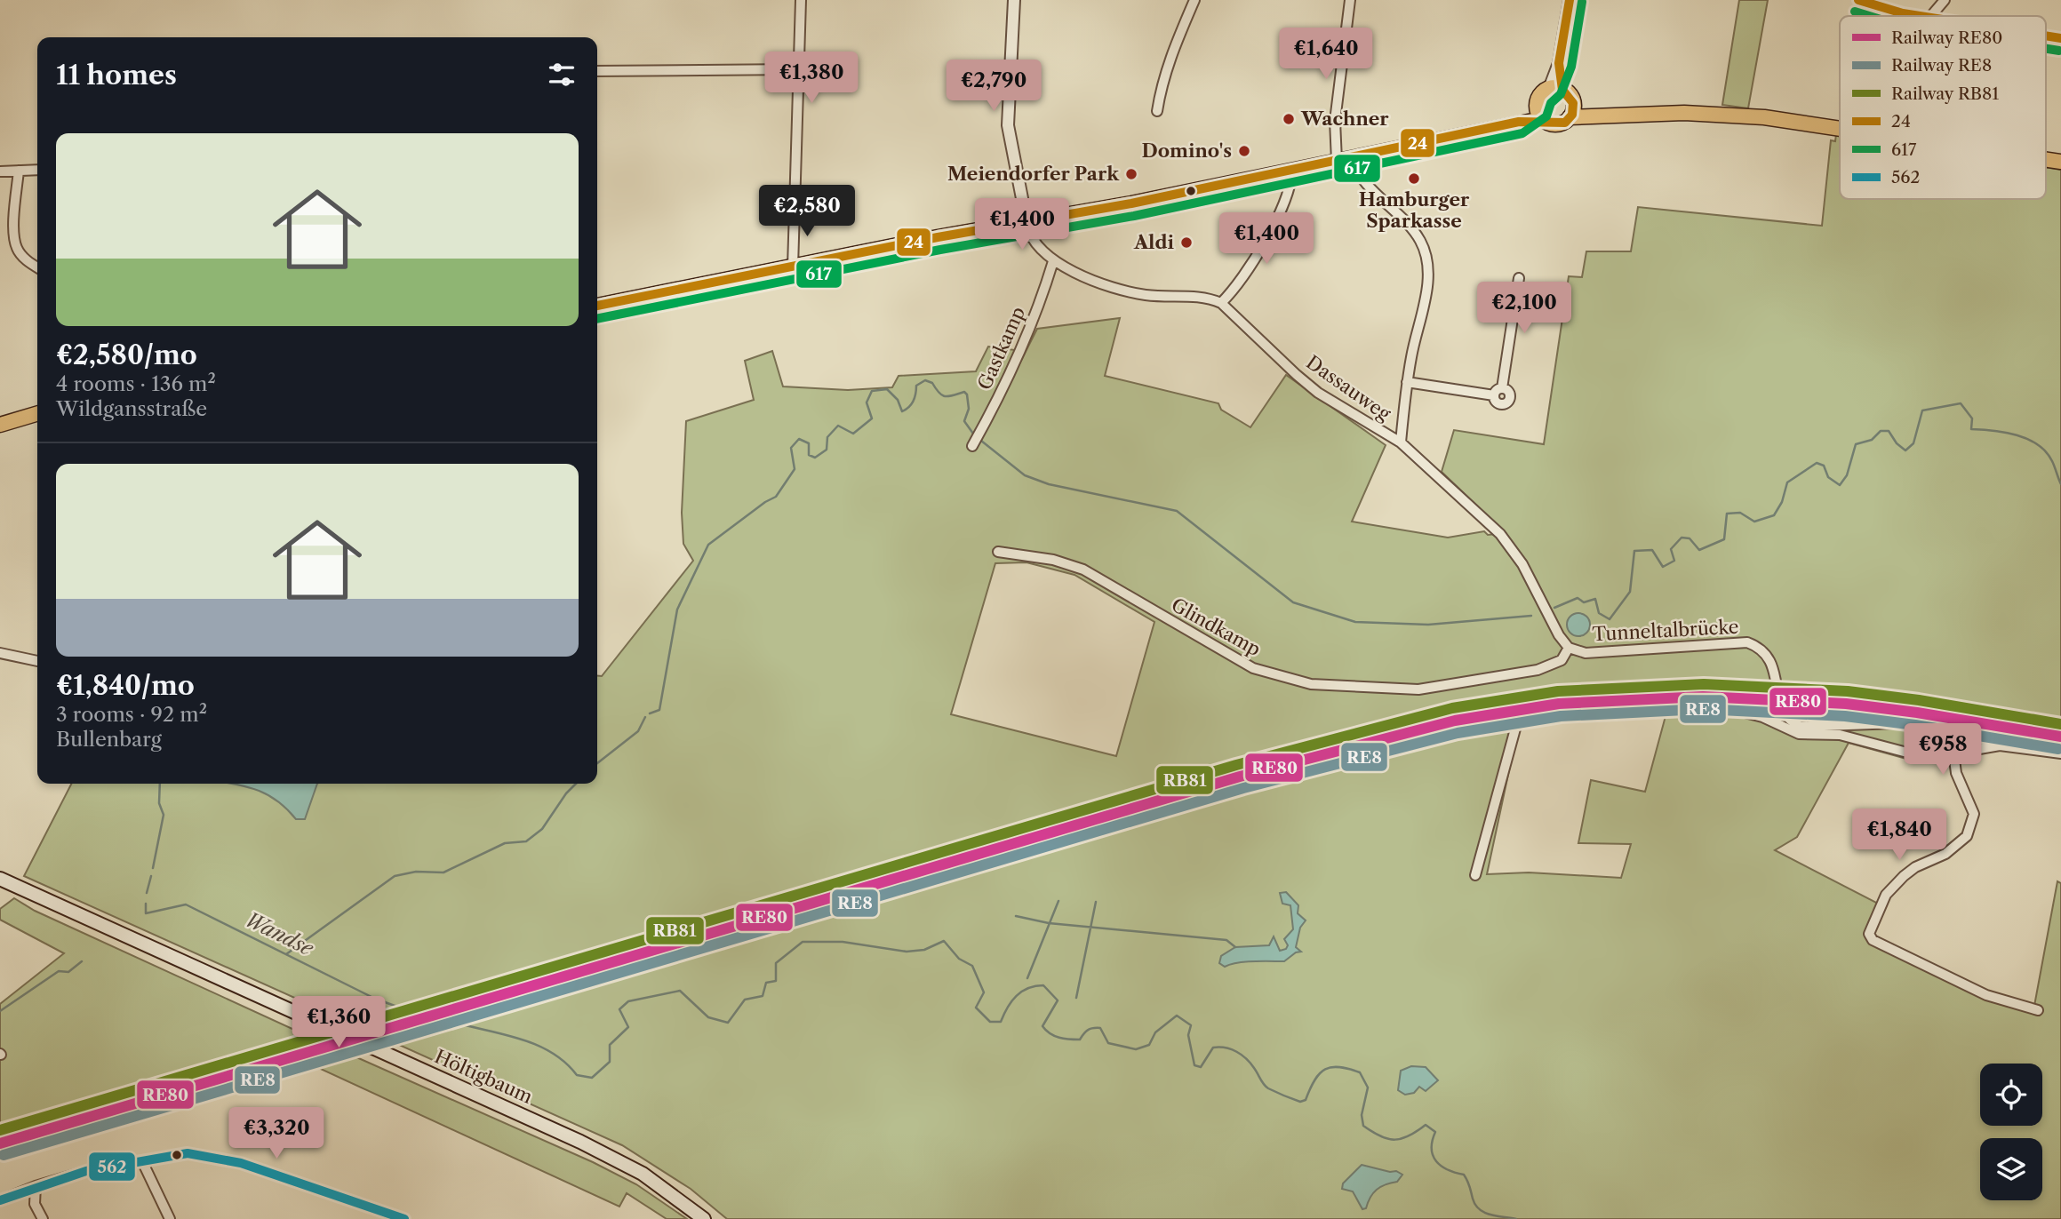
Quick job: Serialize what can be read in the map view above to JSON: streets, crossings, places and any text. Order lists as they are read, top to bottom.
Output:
{
  "streets": {
    "main road": ["Höltigbaum"],
    "street": [
      "Gastkamp",
      "Dassauweg",
      "Glindkamp",
      "Tunneltalbrücke"
    ]
  },
  "crossings": [
    ["Dassauweg", "Glindkamp"],
    ["Dassauweg", "Tunneltalbrücke"],
    ["Glindkamp", "Tunneltalbrücke"]
  ],
  "water": ["Wandse"],
  "places": [
    "Wachner",
    "Domino's",
    "Meiendorfer Park",
    "Hamburger Sparkasse",
    "Aldi"
  ],
  "lines": [
    "transit line 24",
    "transit line 617",
    "rail line RB81",
    "rail line RE80",
    "rail line RE8",
    "transit line 562"
  ],
  "legend": [
    "Railway RE80",
    "Railway RE8",
    "Railway RB81",
    "24",
    "617",
    "562"
  ],
  "page": {
    "price": [
      "€1,640",
      "€1,380",
      "€2,790",
      "€2,580",
      "€1,400",
      "€1,400",
      "€2,100",
      "€958",
      "€1,840",
      "€1,360",
      "€3,320"
    ],
    "heading": "11 homes",
    "list": [
      {
        "name": "€2,580/mo",
        "note": "4 rooms · 136 m² · Wildgansstraße"
      },
      {
        "name": "€1,840/mo",
        "note": "3 rooms · 92 m² · Bullenbarg"
      }
    ]
  }
}
